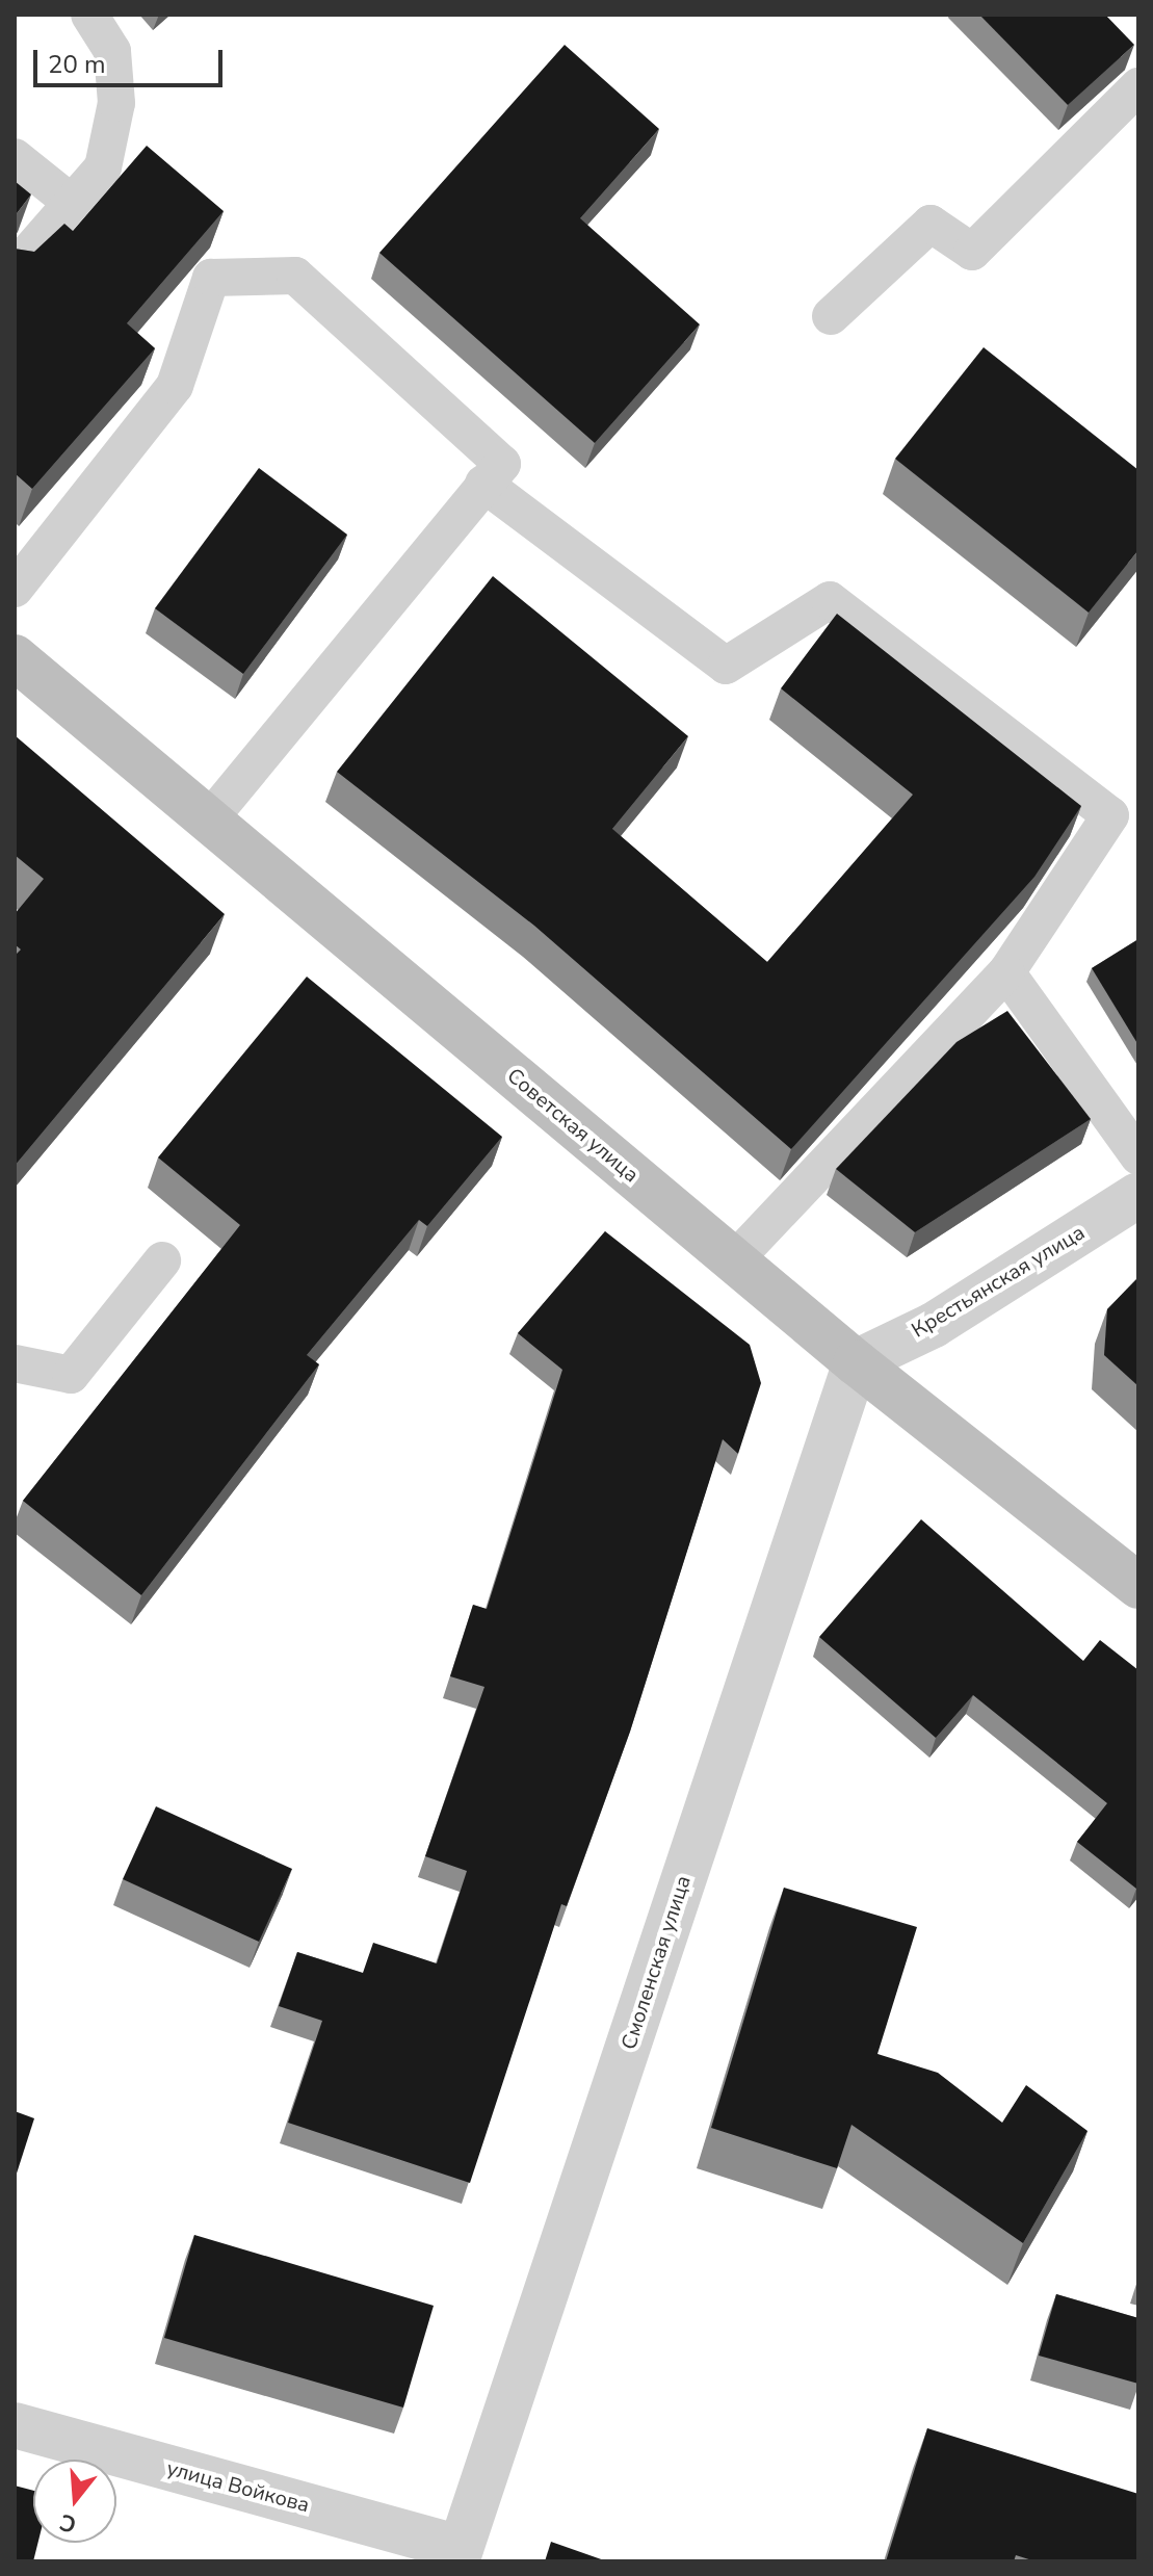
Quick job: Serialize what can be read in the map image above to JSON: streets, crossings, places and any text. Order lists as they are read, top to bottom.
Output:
{
  "streets": {
    "main road": ["Советская улица"],
    "street": ["Крестьянская улица", "Смоленская улица", "улица Войкова"]
  },
  "crossings": [
    ["Советская улица", "Крестьянская улица"],
    ["Советская улица", "Смоленская улица"],
    ["Крестьянская улица", "Смоленская улица"],
    ["Смоленская улица", "улица Войкова"]
  ],
  "scale_bar": "20 m",
  "north": "bottom"
}
